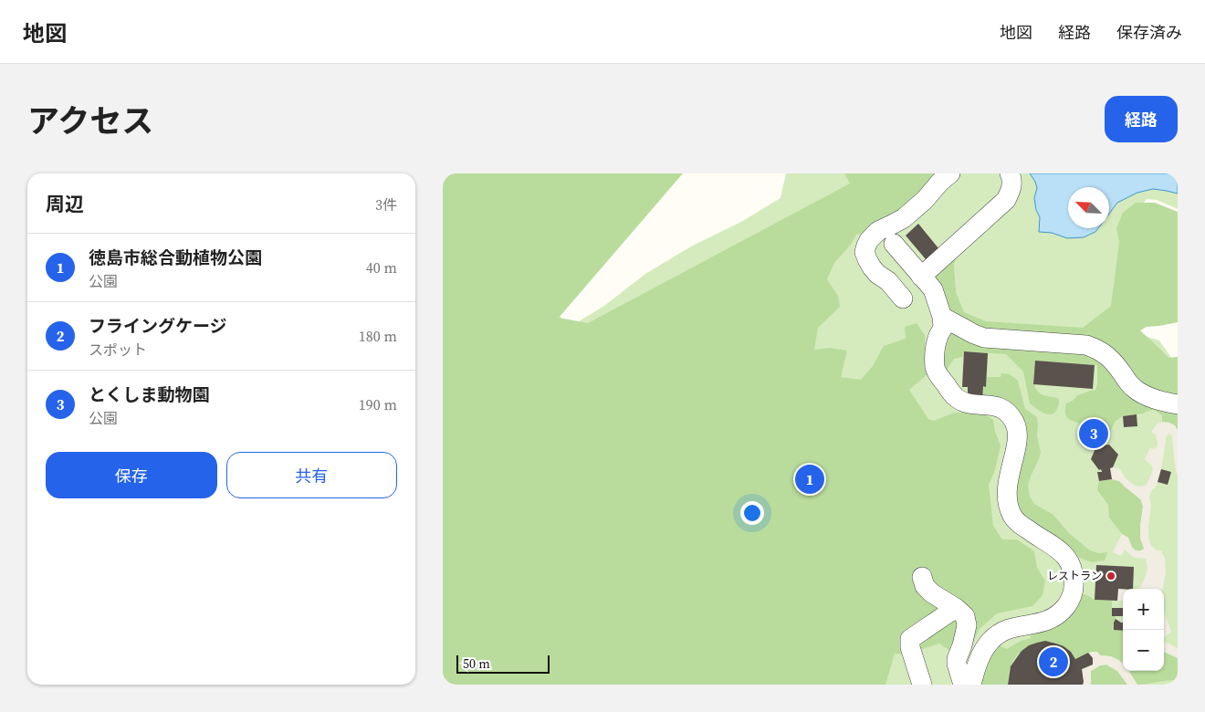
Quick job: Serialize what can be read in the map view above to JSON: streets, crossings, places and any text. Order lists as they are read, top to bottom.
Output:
{
  "places": ["レストラン"],
  "scale_bar": "50 m",
  "north": "top left",
  "page": {
    "header": "地図",
    "nav": ["地図", "経路", "保存済み"],
    "title": "アクセス",
    "buttons": [
      "経路",
      ["保存", "共有"]
    ],
    "heading": ["周辺", "3件"],
    "list": [
      {
        "mark": "1",
        "name": "徳島市総合動植物公園",
        "note": "公園",
        "value": "40 m"
      },
      {
        "mark": "2",
        "name": "フライングケージ",
        "note": "スポット",
        "value": "180 m"
      },
      {
        "mark": "3",
        "name": "とくしま動物園",
        "note": "公園",
        "value": "190 m"
      }
    ],
    "pins": ["3", "1", "2"],
    "map_buttons": ["+", "−"],
    "scale": "50 m"
  }
}
